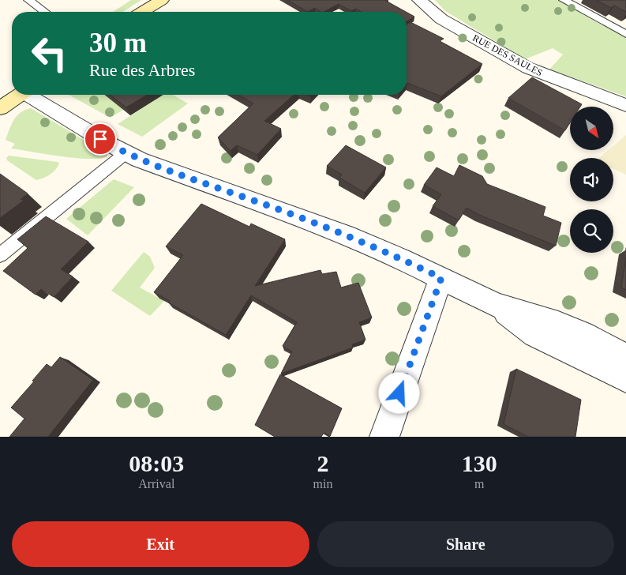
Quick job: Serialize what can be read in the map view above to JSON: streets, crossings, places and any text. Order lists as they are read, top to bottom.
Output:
{
  "streets": {
    "street": ["RUE DES SAULES"]
  },
  "north": "bottom right",
  "page": {
    "turn": ["30 m", "Rue des Arbres"],
    "eta": [
      "08:03",
      "Arrival",
      "2",
      "min",
      "130",
      "m"
    ],
    "buttons": ["Exit", "Share"]
  }
}
